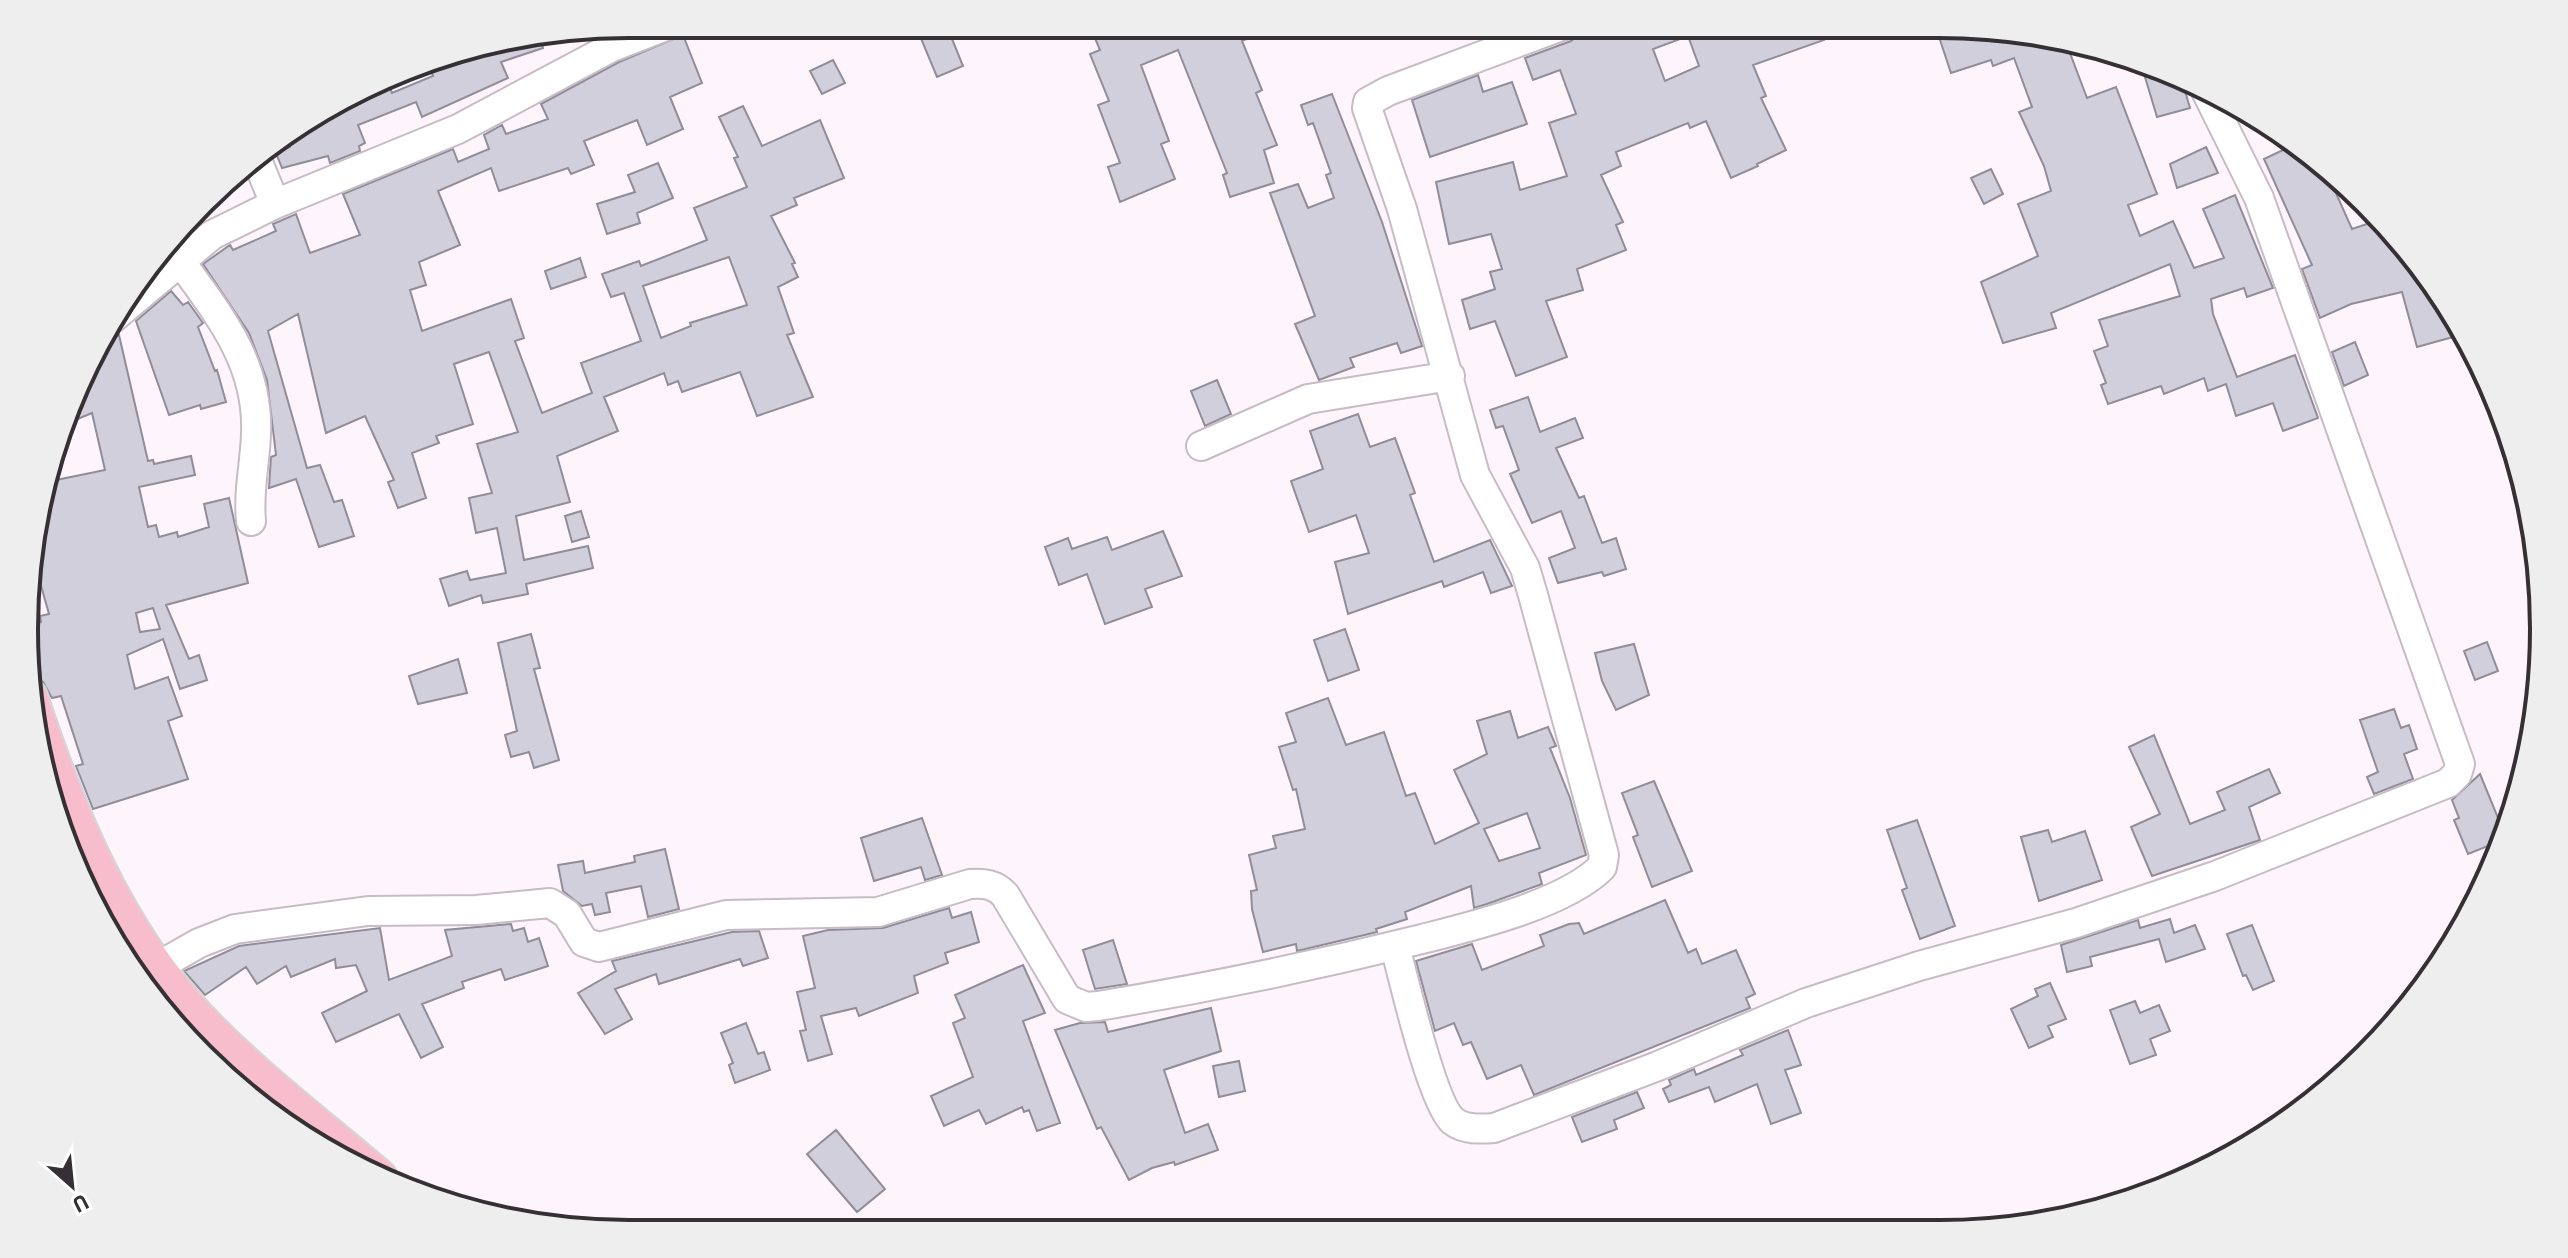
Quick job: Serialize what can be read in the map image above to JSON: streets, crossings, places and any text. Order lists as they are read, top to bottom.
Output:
{
  "north": "bottom right"
}
